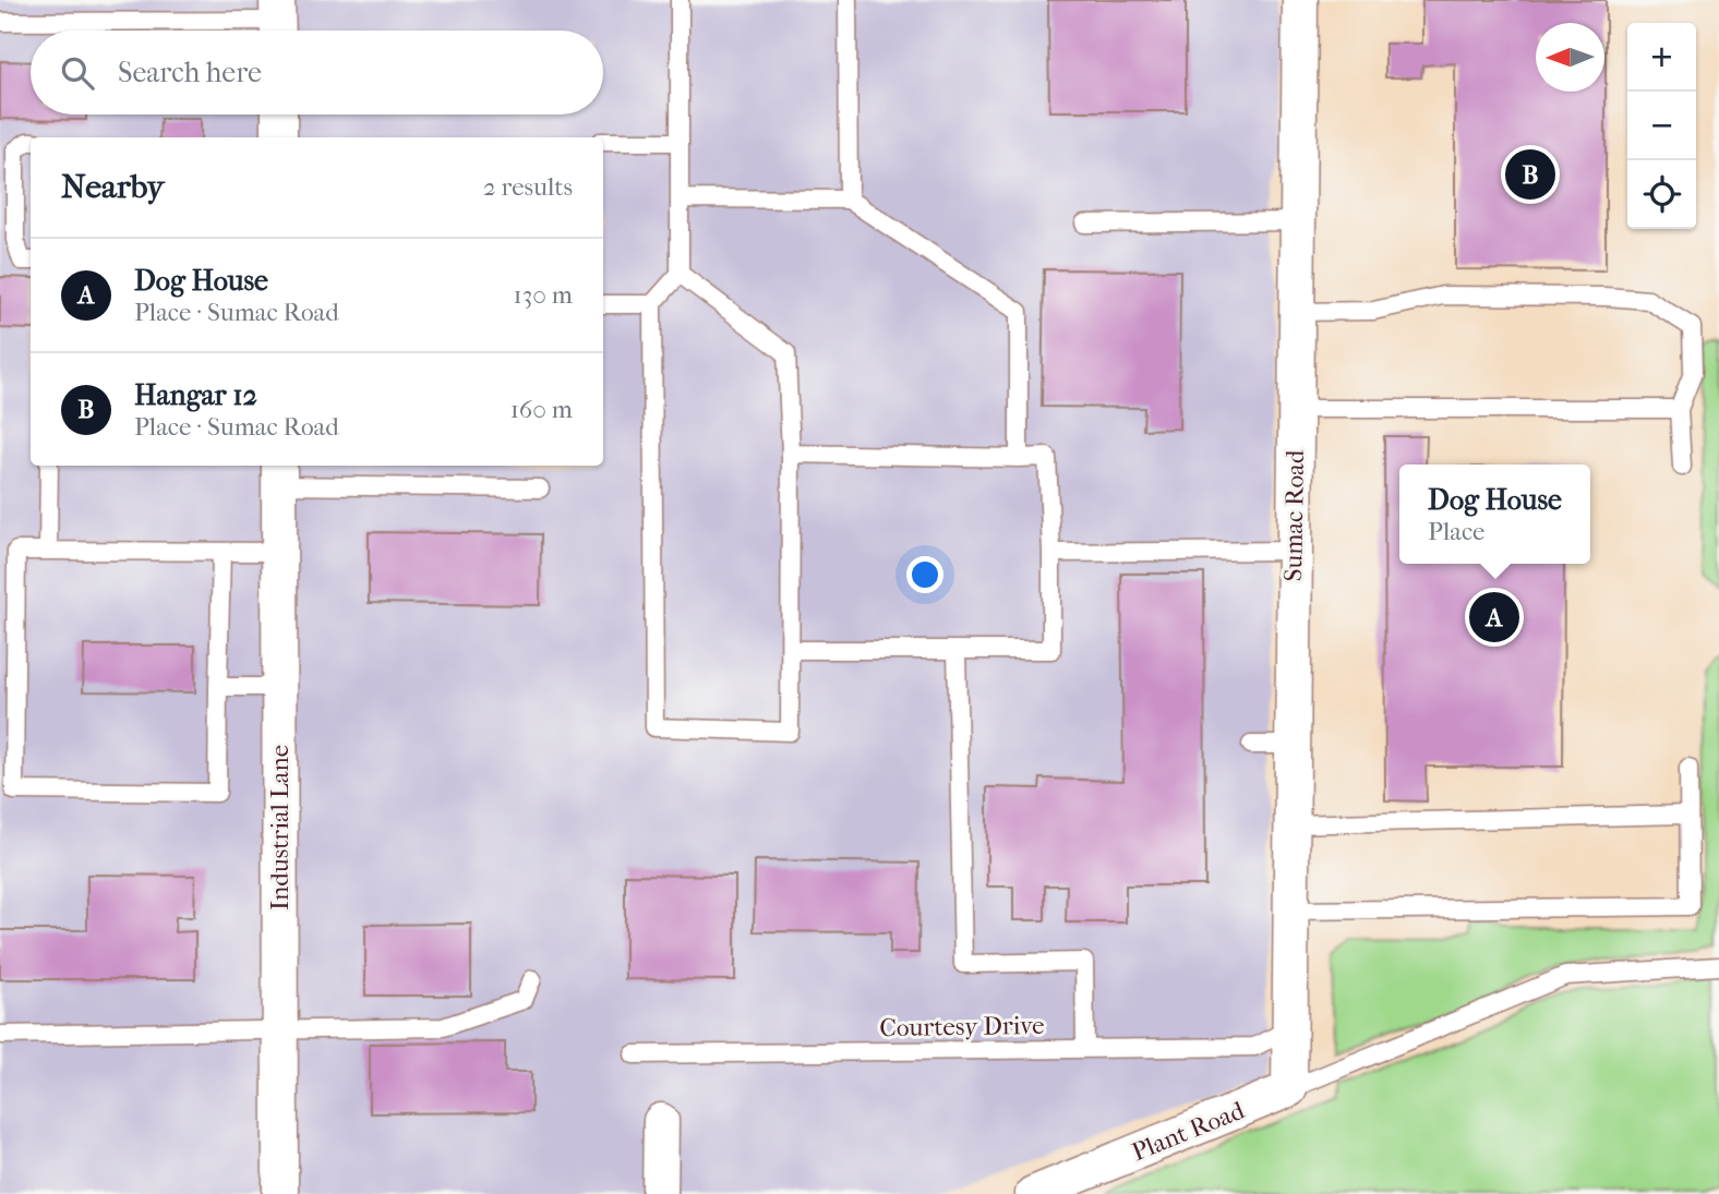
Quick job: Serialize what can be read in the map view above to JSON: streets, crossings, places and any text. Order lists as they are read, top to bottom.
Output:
{
  "streets": {
    "street": ["Sumac Road", "Industrial Lane", "Plant Road"],
    "lane": ["Courtesy Drive"]
  },
  "crossings": [
    ["Sumac Road", "Courtesy Drive"]
  ],
  "north": "left",
  "page": {
    "map_buttons": ["+", "−"],
    "search": "Search here",
    "heading": ["Nearby", "2 results"],
    "pins": ["B", "A"],
    "list": [
      {
        "mark": "A",
        "name": "Dog House",
        "note": "Place · Sumac Road",
        "value": "130 m"
      },
      {
        "mark": "B",
        "name": "Hangar 12",
        "note": "Place · Sumac Road",
        "value": "160 m"
      }
    ],
    "popup": ["Dog House", "Place"]
  }
}
